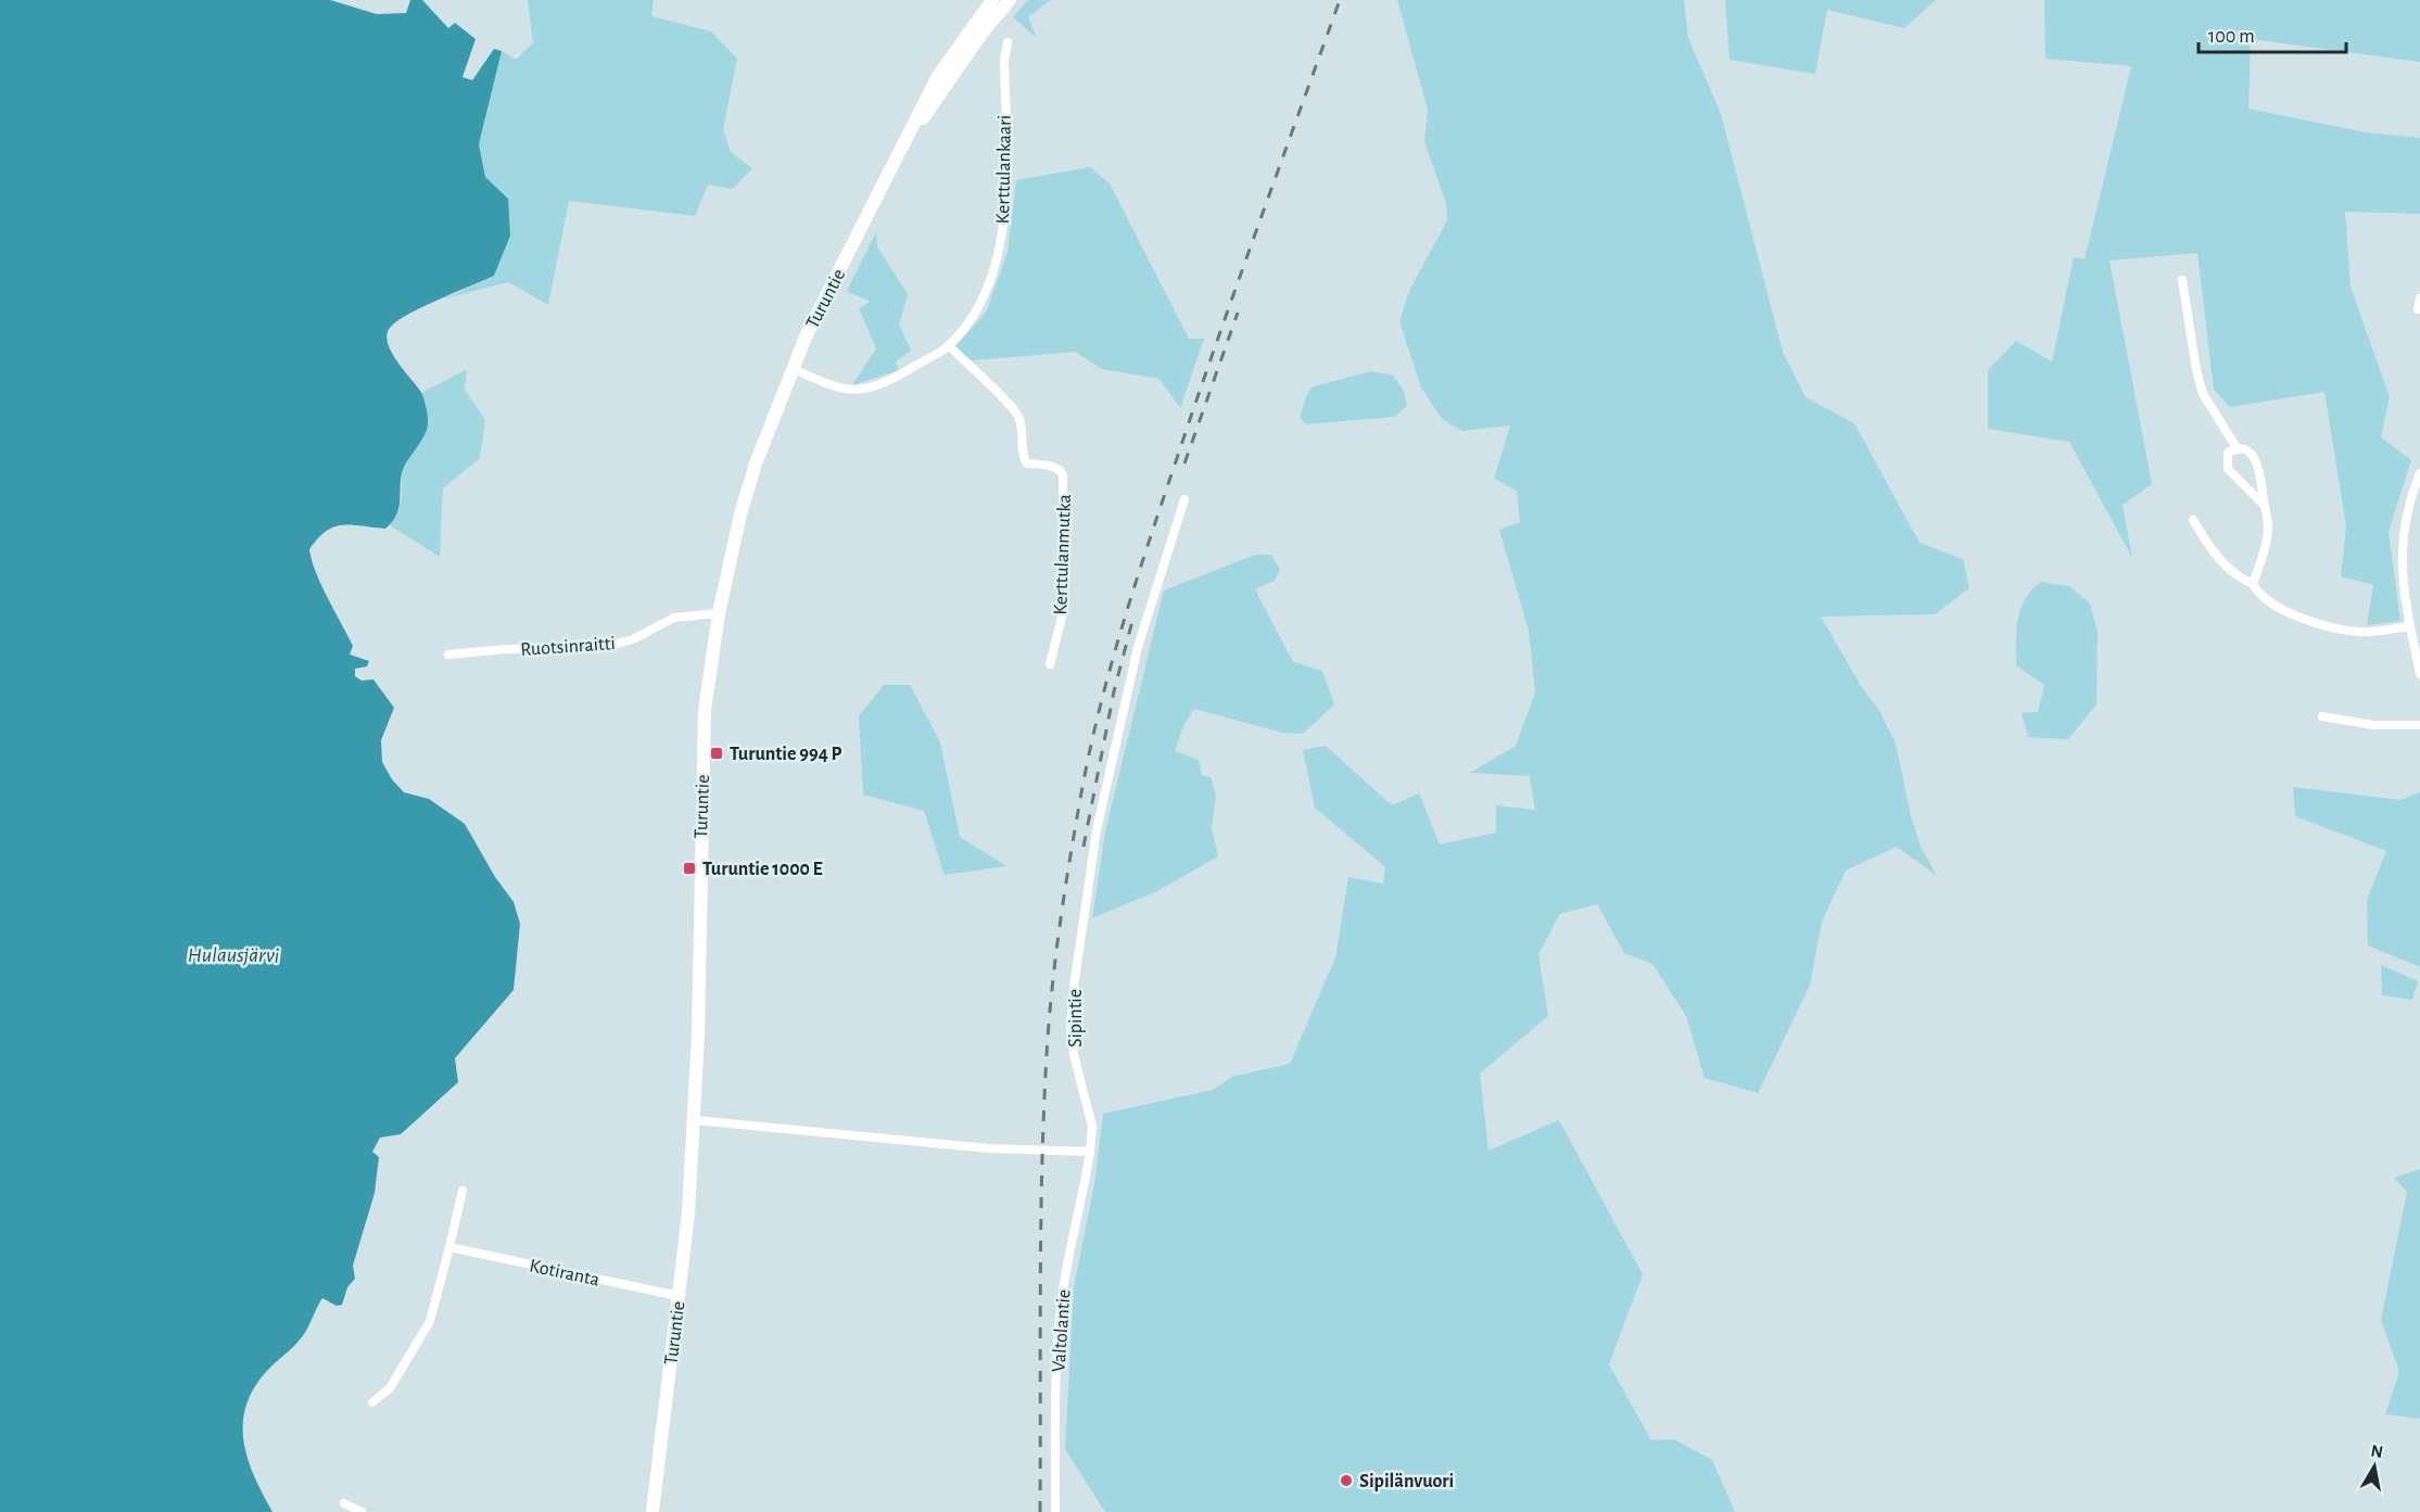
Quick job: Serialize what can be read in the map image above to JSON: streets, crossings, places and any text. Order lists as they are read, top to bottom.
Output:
{
  "streets": {
    "main road": ["Turuntie"],
    "street": [
      "Kerttulankaari",
      "Kerttulanmutka",
      "Ruotsinraitti",
      "Sipintie",
      "Kotiranta",
      "Valtolantie"
    ]
  },
  "crossings": [
    ["Kerttulankaari", "Turuntie"],
    ["Kerttulankaari", "Kerttulanmutka"],
    ["Turuntie", "Ruotsinraitti"],
    ["Turuntie", "Kotiranta"],
    ["Sipintie", "Valtolantie"]
  ],
  "water": ["Hulausjärvi"],
  "places": {
    "transit": ["Turuntie 994 P", "Turuntie 1000 E"],
    "other": ["Sipilänvuori"]
  },
  "scale_bar": "100 m",
  "north": "top"
}
